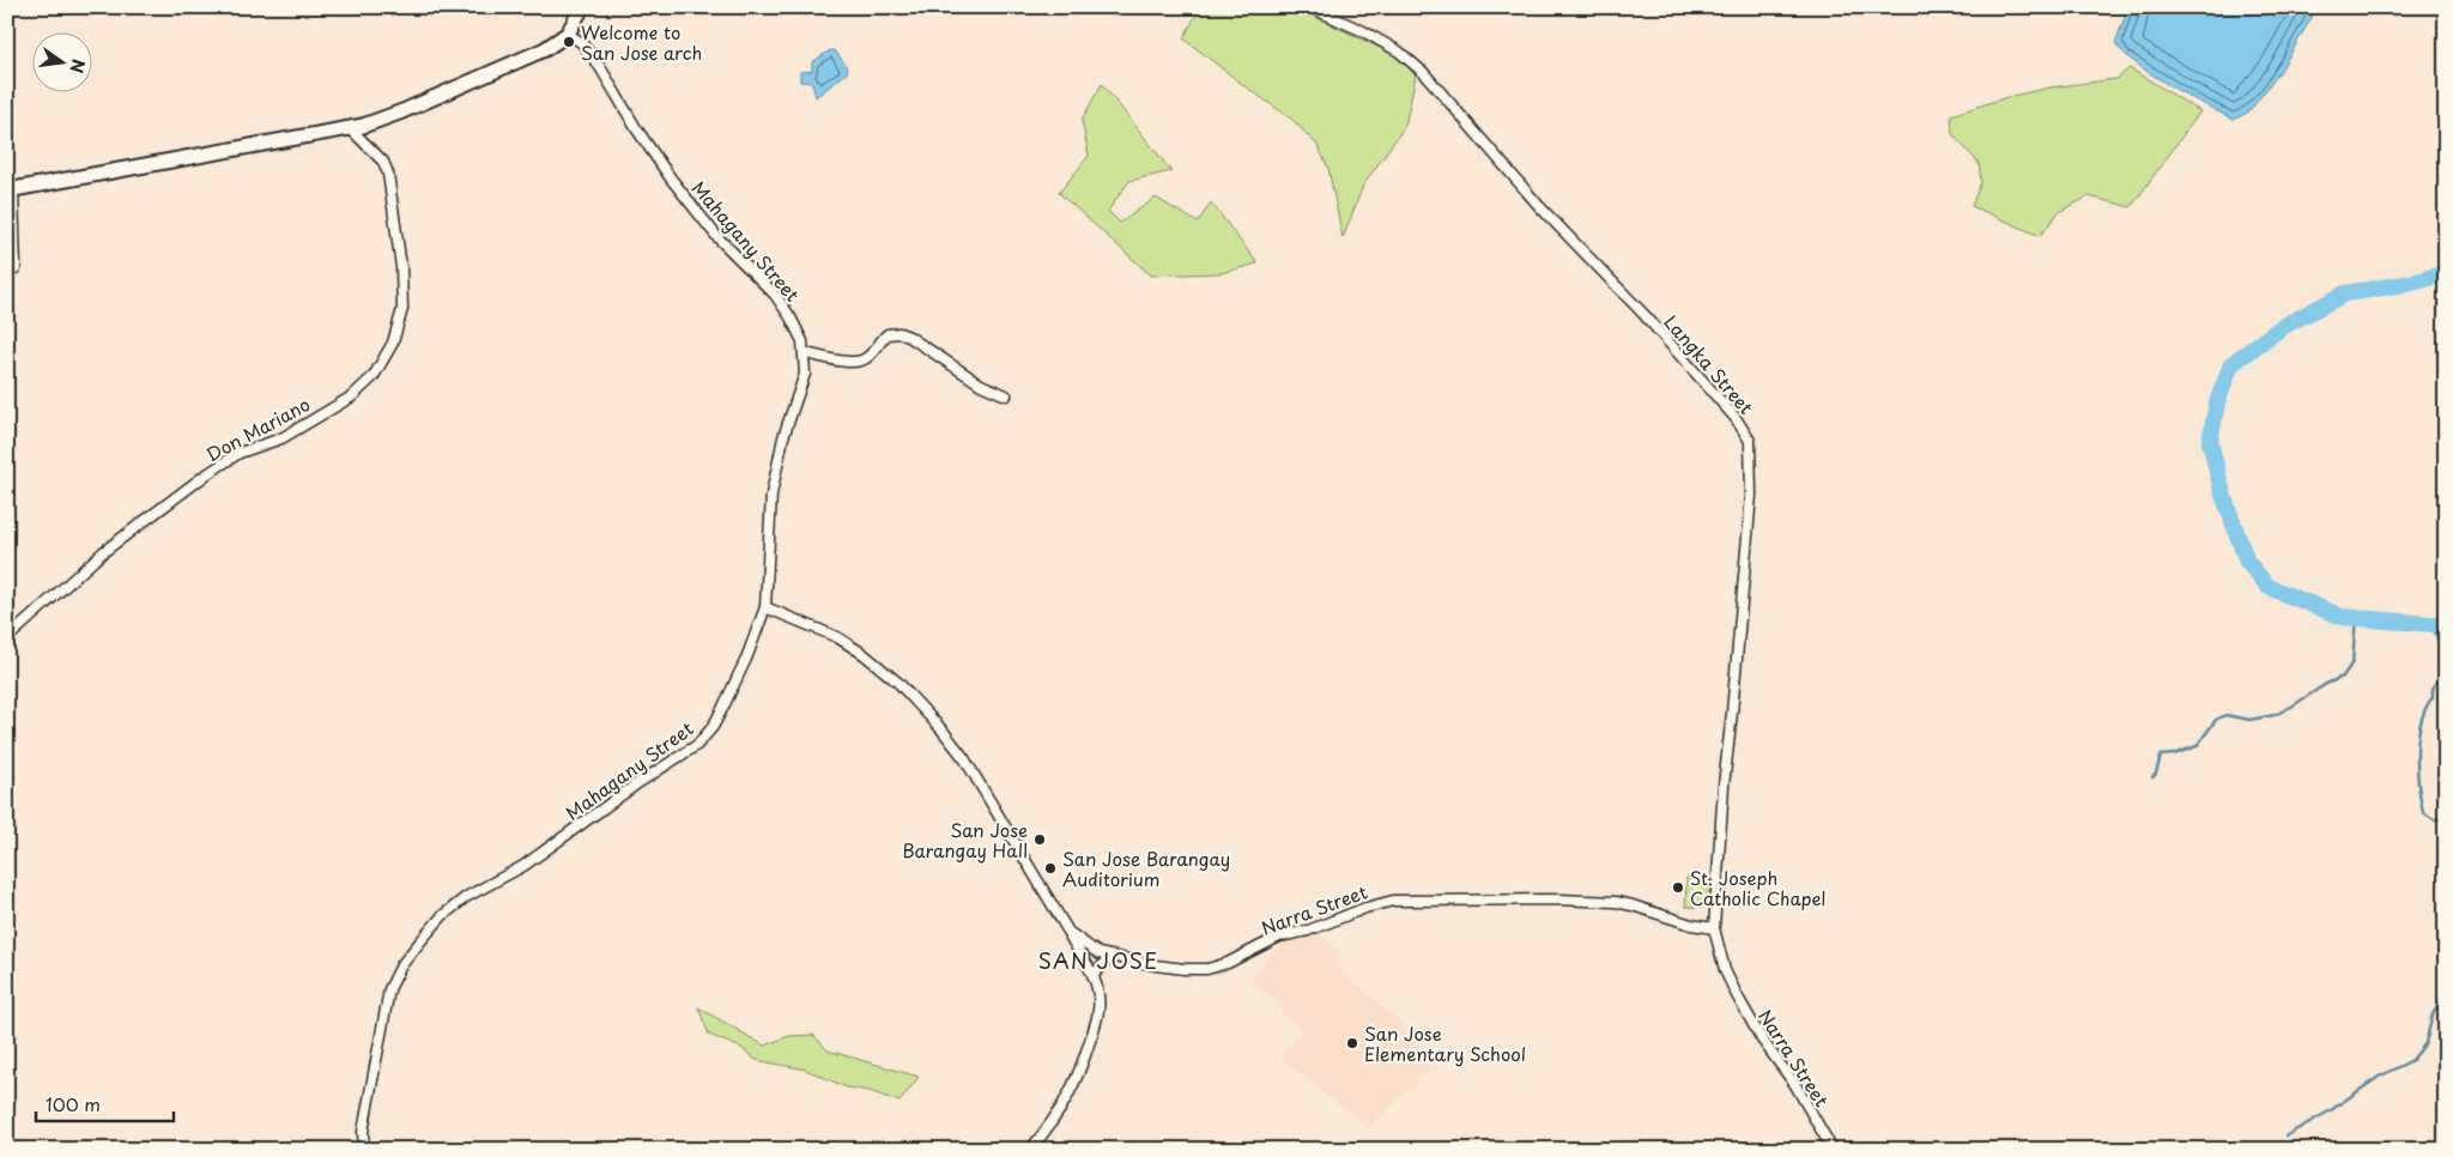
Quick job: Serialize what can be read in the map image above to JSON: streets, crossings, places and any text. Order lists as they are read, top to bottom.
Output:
{
  "streets": {
    "street": [
      "Mahagany Street",
      "Langka Street",
      "Don Mariano",
      "Narra Street"
    ]
  },
  "crossings": [
    ["Mahagany Street", "Narra Street"],
    ["Langka Street", "Narra Street"]
  ],
  "districts": ["SAN JOSE"],
  "places": [
    "Welcome to San Jose arch",
    "San Jose Barangay Hall",
    "San Jose Barangay Auditorium",
    "St. Joseph Catholic Chapel",
    "San Jose Elementary School"
  ],
  "scale_bar": "100 m",
  "north": "right"
}
